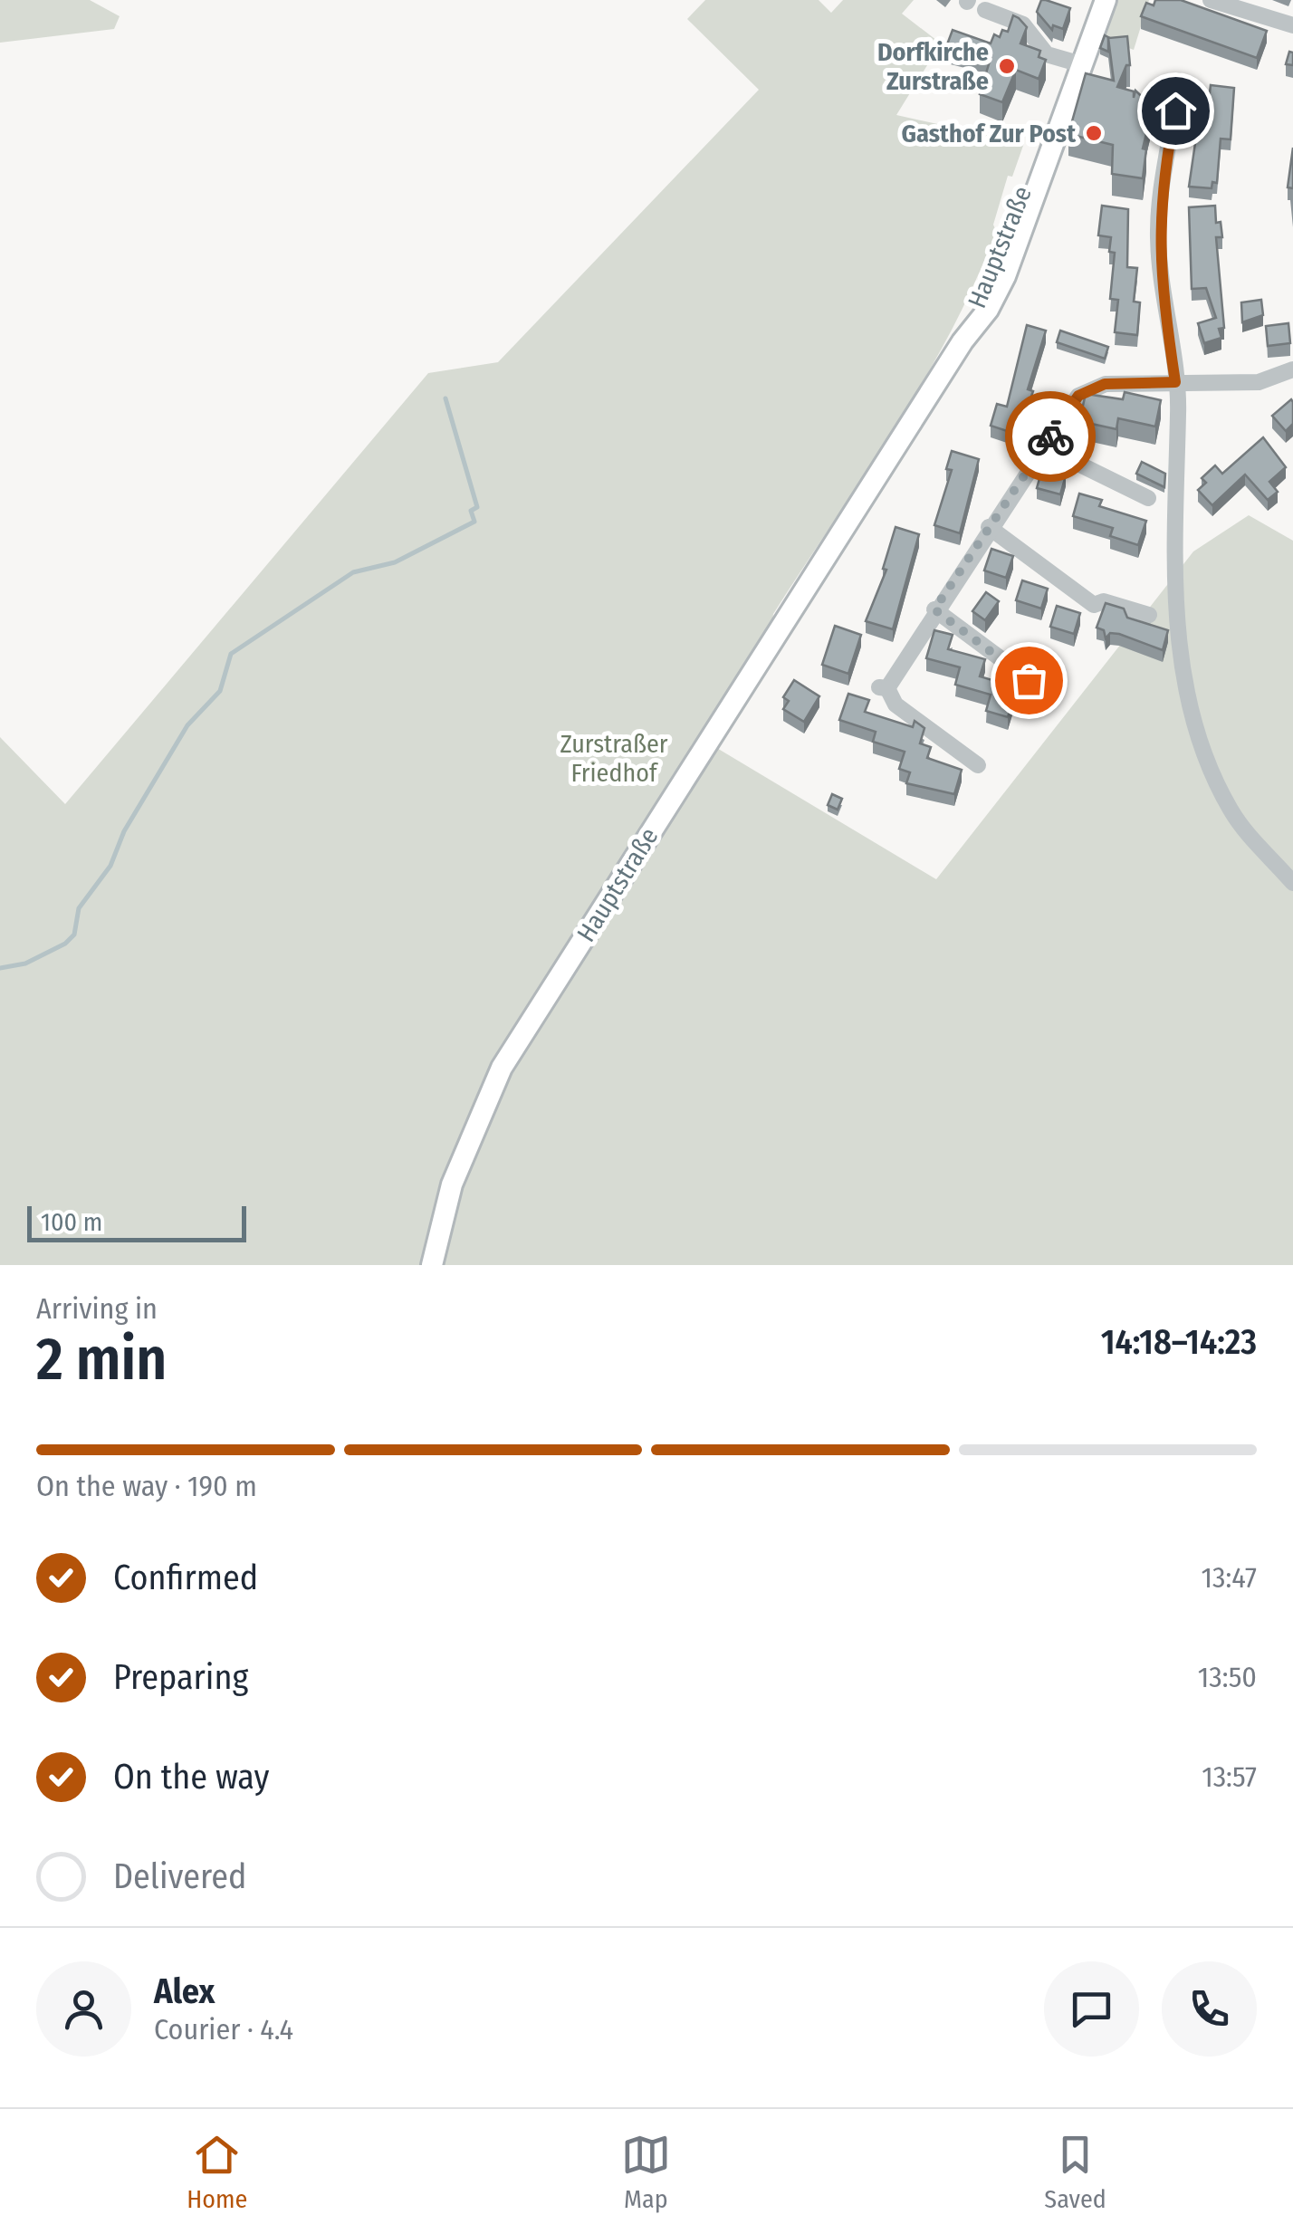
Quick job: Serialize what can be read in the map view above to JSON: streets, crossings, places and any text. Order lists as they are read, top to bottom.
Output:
{
  "streets": {
    "main road": ["Hauptstraße"]
  },
  "parks": ["Zurstraßer Friedhof"],
  "places": ["Dorfkirche Zurstraße", "Gasthof Zur Post"],
  "scale_bar": "100 m",
  "page": {
    "scale": "100 m",
    "heading": ["2 min", "Arriving in", "14:18–14:23"],
    "panel": ["Alex", "Courier · 4.4"],
    "bar": "On the way · 190 m",
    "list": [
      ["Confirmed", "13:47"],
      ["Preparing", "13:50"],
      ["On the way", "13:57"],
      "Delivered"
    ],
    "tabs": ["Home", "Map", "Saved"]
  }
}
